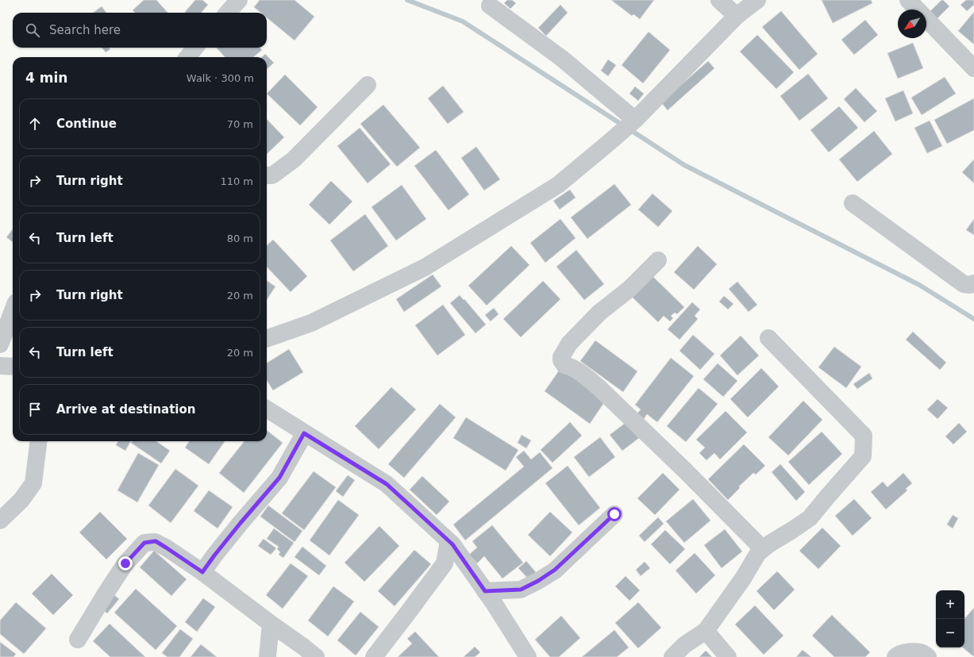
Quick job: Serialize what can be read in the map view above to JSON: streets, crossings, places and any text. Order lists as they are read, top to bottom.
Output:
{
  "north": "bottom left",
  "page": {
    "search": "Search here",
    "heading": ["4 min", "Walk · 300 m"],
    "list": [
      ["Continue", "70 m"],
      ["Turn right", "110 m"],
      ["Turn left", "80 m"],
      ["Turn right", "20 m"],
      ["Turn left", "20 m"],
      "Arrive at destination"
    ],
    "map_buttons": ["+", "−"]
  }
}
